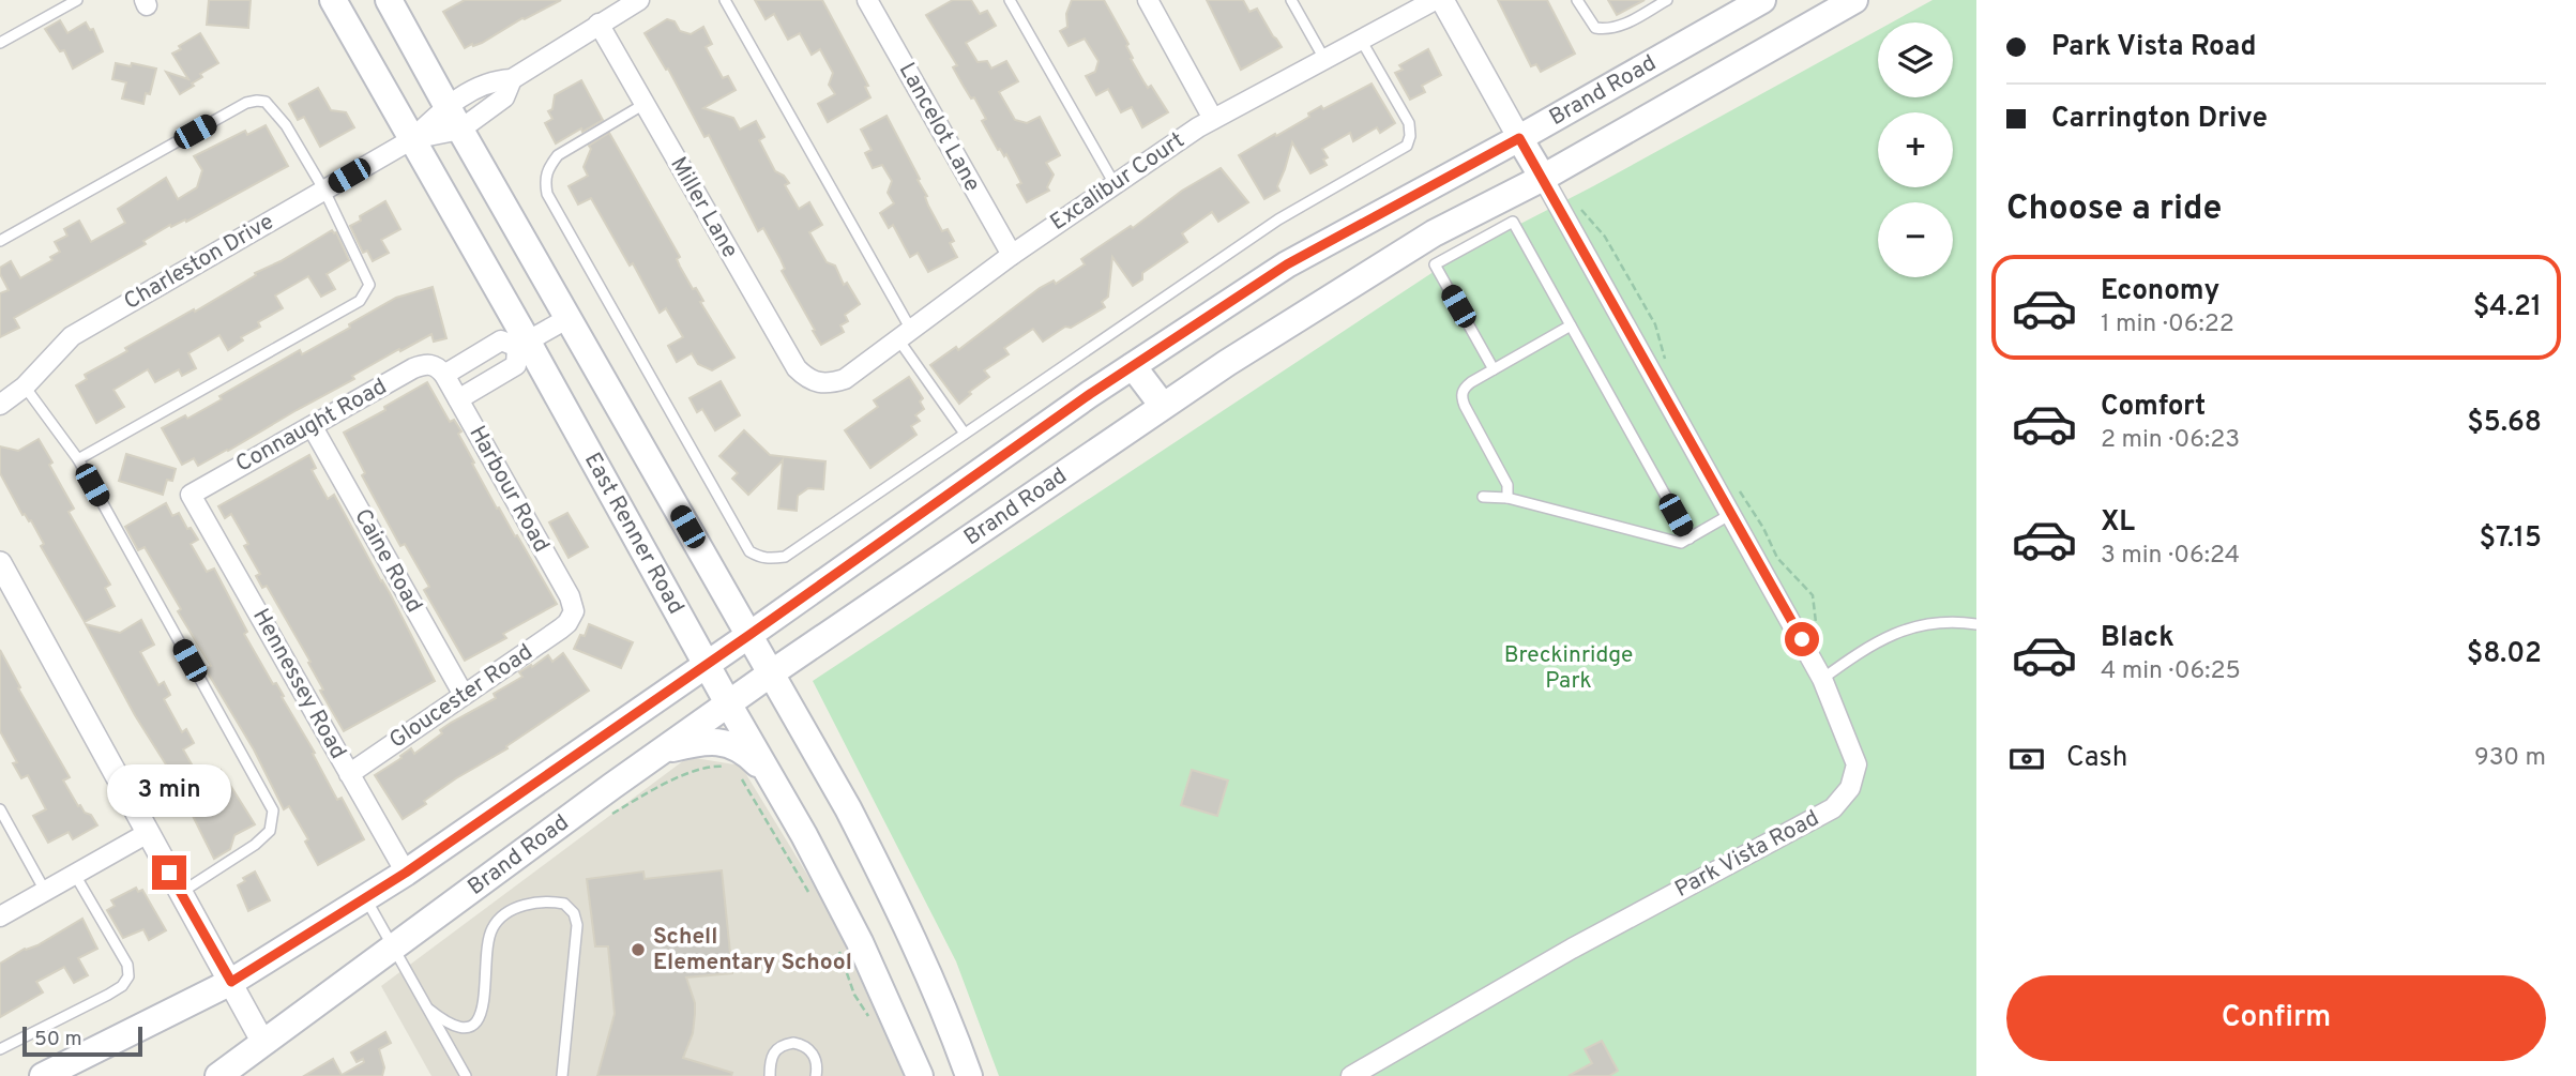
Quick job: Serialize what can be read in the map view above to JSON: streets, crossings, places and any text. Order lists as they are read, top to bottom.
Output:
{
  "streets": {
    "main road": ["Brand Road", "East Renner Road"],
    "street": [
      "Lancelot Lane",
      "Excalibur Court",
      "Miller Lane",
      "Charleston Drive",
      "Connaught Road",
      "Harbour Road",
      "Caine Road",
      "Hennessey Road",
      "Gloucester Road",
      "Park Vista Road"
    ]
  },
  "crossings": [
    ["Brand Road", "East Renner Road"],
    ["Brand Road", "Hennessey Road"],
    ["Brand Road", "Park Vista Road"],
    ["Lancelot Lane", "Excalibur Court"],
    ["Excalibur Court", "Miller Lane"],
    ["Miller Lane", "Charleston Drive"],
    ["Charleston Drive", "East Renner Road"],
    ["Connaught Road", "Harbour Road"],
    ["Connaught Road", "East Renner Road"],
    ["Connaught Road", "Caine Road"],
    ["Connaught Road", "Hennessey Road"],
    ["Harbour Road", "Gloucester Road"],
    ["Caine Road", "Gloucester Road"],
    ["Hennessey Road", "Gloucester Road"]
  ],
  "parks": ["Breckinridge Park"],
  "places": ["Schell Elementary School"],
  "scale_bar": "50 m",
  "page": {
    "banner": ["Park Vista Road", "Carrington Drive"],
    "map_buttons": ["+", "−"],
    "heading": "Choose a ride",
    "list": [
      {
        "name": "Economy",
        "note": "1 min · 06:22",
        "value": "$4.21"
      },
      {
        "name": "Comfort",
        "note": "2 min · 06:23",
        "value": "$5.68"
      },
      {
        "name": "XL",
        "note": "3 min · 06:24",
        "value": "$7.15"
      },
      {
        "name": "Black",
        "note": "4 min · 06:25",
        "value": "$8.02"
      }
    ],
    "pay": ["Cash", "930 m"],
    "bubble": "3 min",
    "buttons": "Confirm",
    "scale": "50 m"
  }
}
